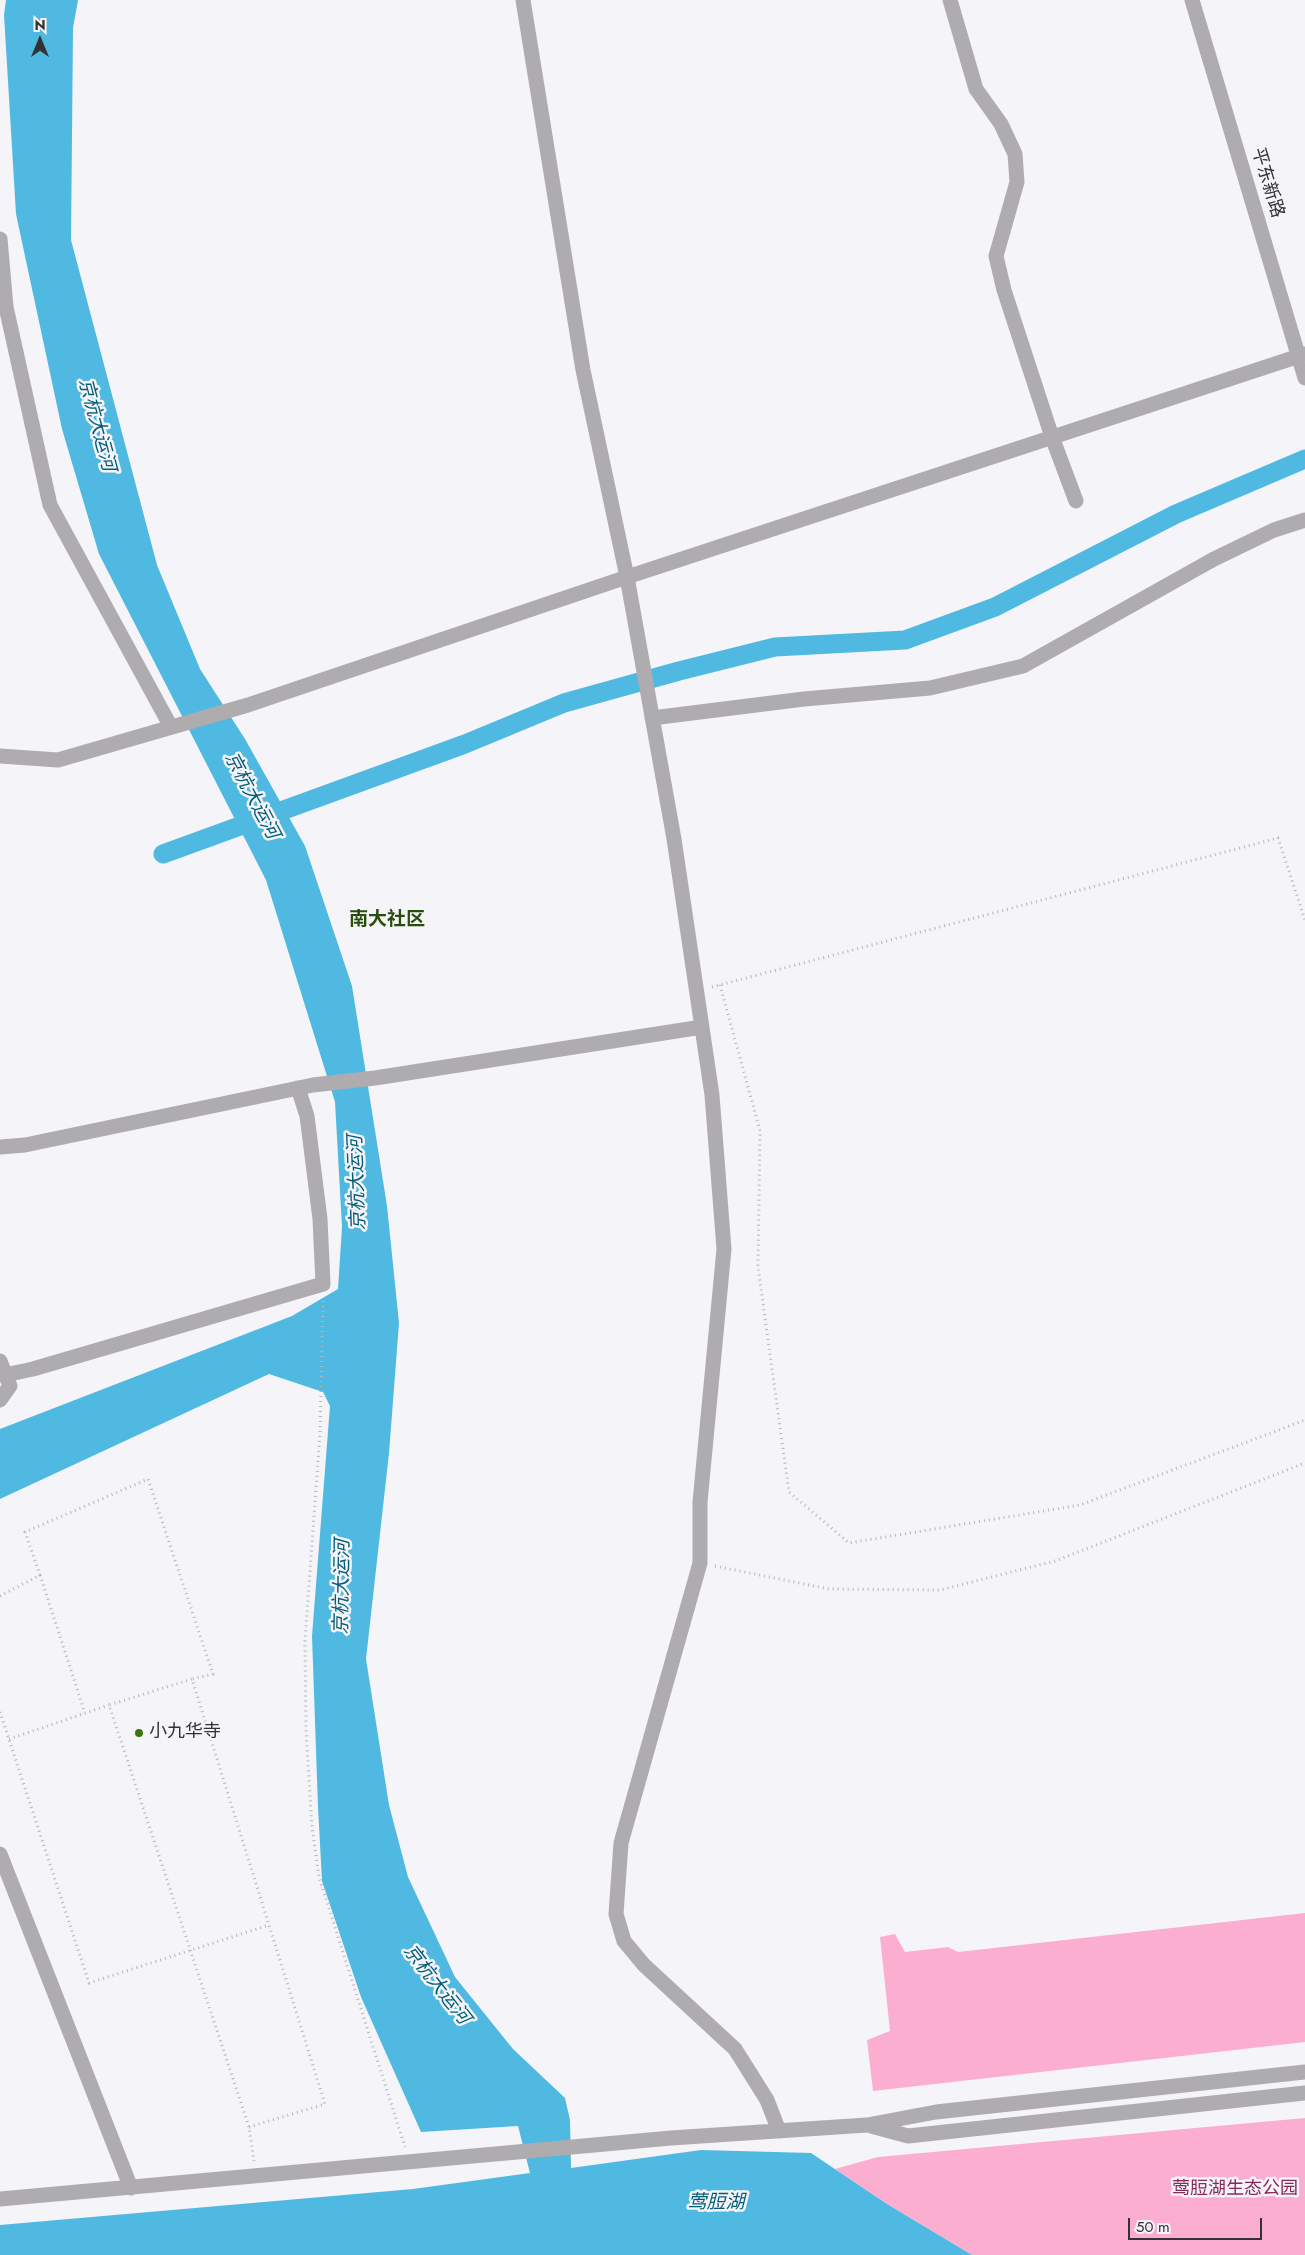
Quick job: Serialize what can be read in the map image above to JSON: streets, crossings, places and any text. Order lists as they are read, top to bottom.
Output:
{
  "streets": {
    "street": ["平东新路"]
  },
  "districts": ["南大社区"],
  "water": ["京杭大运河", "莺脰湖"],
  "parks": ["莺脰湖生态公园"],
  "places": ["小九华寺"],
  "scale_bar": "50 m",
  "north": "top"
}
